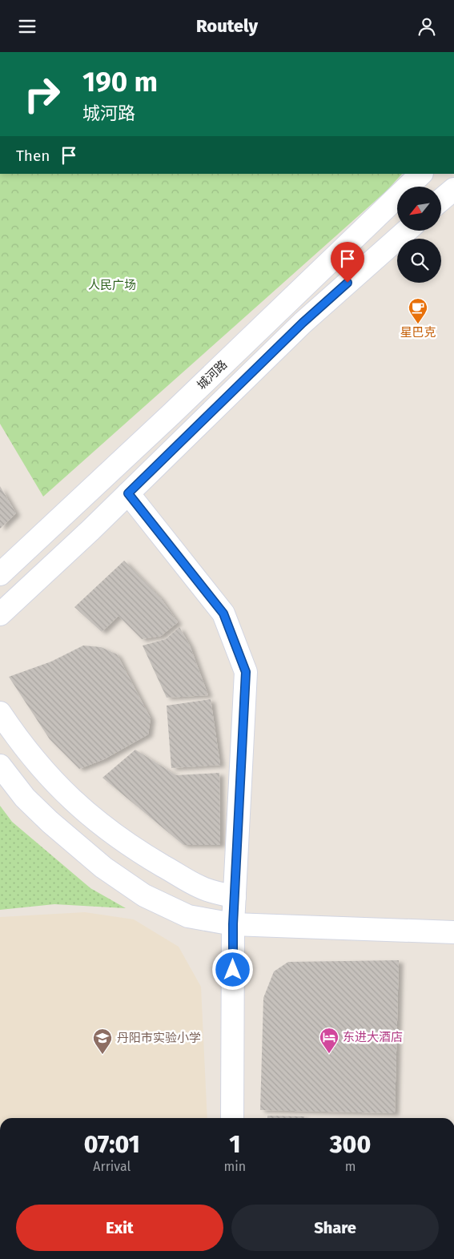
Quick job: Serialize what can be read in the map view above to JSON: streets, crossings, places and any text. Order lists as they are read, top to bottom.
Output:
{
  "streets": {
    "main road": ["城河路"]
  },
  "parks": ["人民广场"],
  "places": {
    "cafe": ["星巴克"],
    "hotel": ["东进大酒店"],
    "school or university": ["丹阳市实验小学"]
  },
  "north": "bottom left",
  "page": {
    "header": "Routely",
    "turn": ["190 m", "城河路"],
    "then": "Then",
    "eta": [
      "07:01",
      "Arrival",
      "1",
      "min",
      "300",
      "m"
    ],
    "buttons": ["Exit", "Share"]
  }
}
